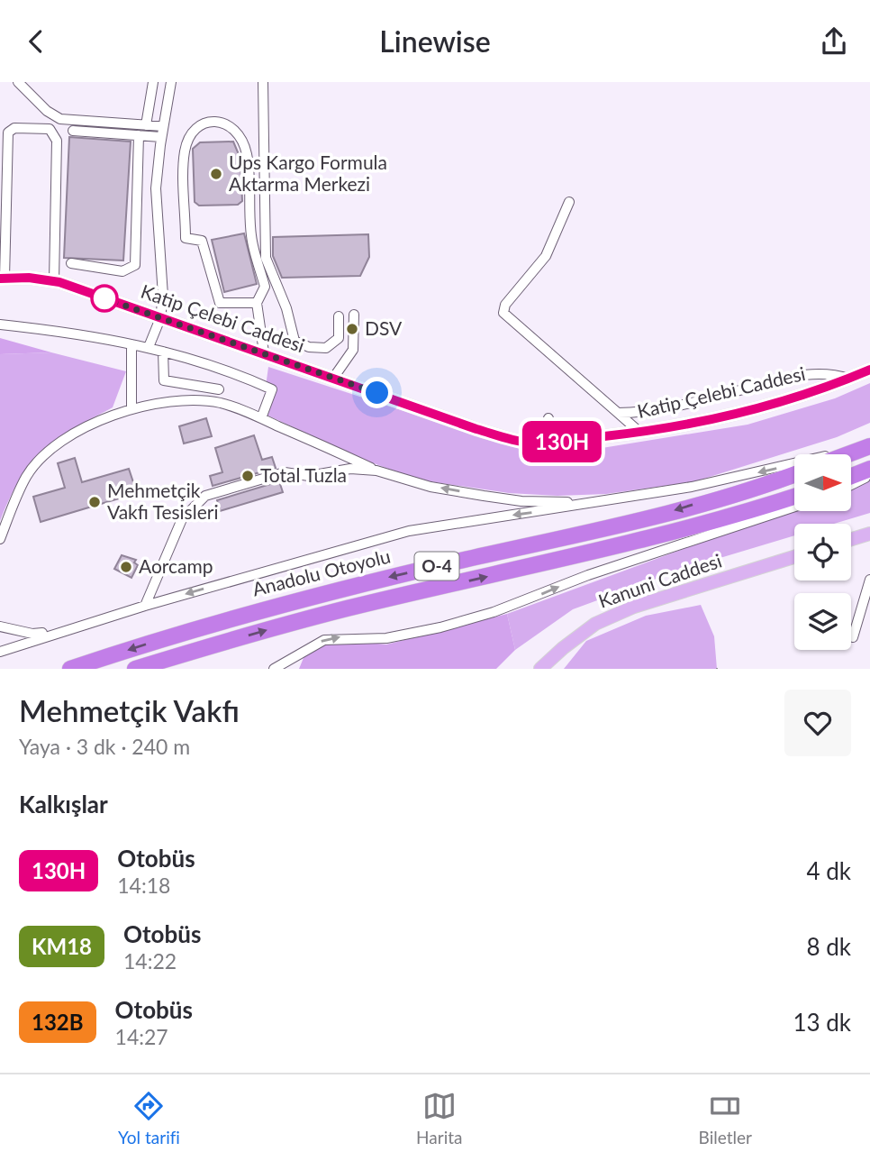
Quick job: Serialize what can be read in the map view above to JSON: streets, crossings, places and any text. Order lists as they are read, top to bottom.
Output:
{
  "streets": {
    "highway": ["O-4", "Anadolu Otoyolu"],
    "main road": ["Katip Çelebi Caddesi", "Kanuni Caddesi"]
  },
  "places": [
    "Ups Kargo Formula Aktarma Merkezi",
    "DSV",
    "Total Tuzla",
    "Mehmetçik Vakfı Tesisleri",
    "Aorcamp"
  ],
  "lines": ["bus line 130H"],
  "north": "right",
  "page": {
    "header": "Linewise",
    "on_map": "130H",
    "heading": [
      ["Mehmetçik Vakfı", "Yaya · 3 dk · 240 m"],
      "Kalkışlar"
    ],
    "list": [
      {
        "mark": "130H",
        "name": "Otobüs",
        "note": "14:18",
        "value": "4 dk"
      },
      {
        "mark": "KM18",
        "name": "Otobüs",
        "note": "14:22",
        "value": "8 dk"
      },
      {
        "mark": "132B",
        "name": "Otobüs",
        "note": "14:27",
        "value": "13 dk"
      }
    ],
    "tabs": ["Yol tarifi", "Harita", "Biletler"]
  }
}
